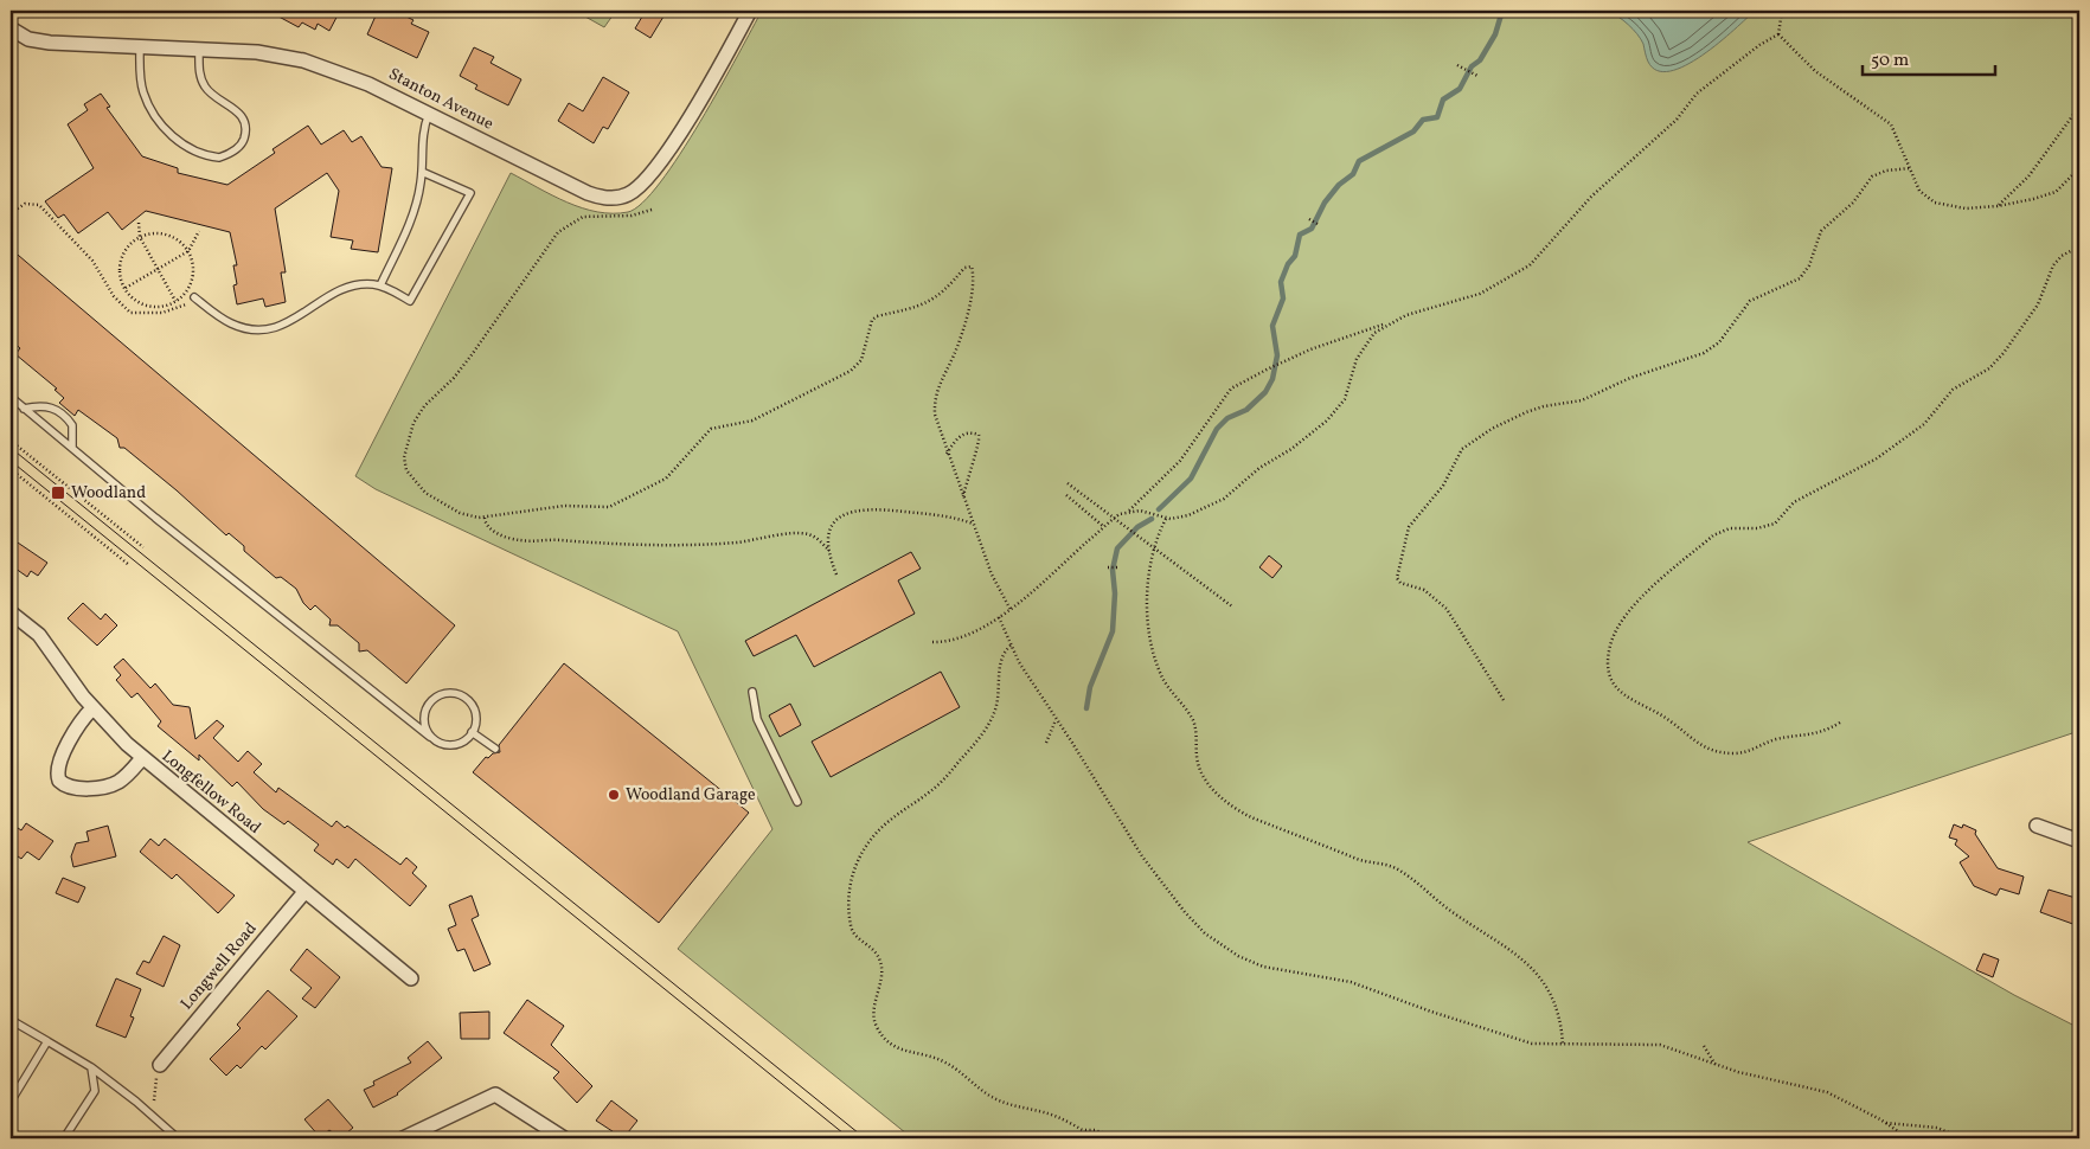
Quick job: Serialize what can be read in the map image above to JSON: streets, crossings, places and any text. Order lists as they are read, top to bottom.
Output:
{
  "streets": {
    "street": ["Stanton Avenue", "Longfellow Road", "Longwell Road"]
  },
  "crossings": [
    ["Longfellow Road", "Longwell Road"]
  ],
  "places": {
    "transit": ["Woodland"],
    "other": ["Woodland Garage"]
  },
  "scale_bar": "50 m"
}
